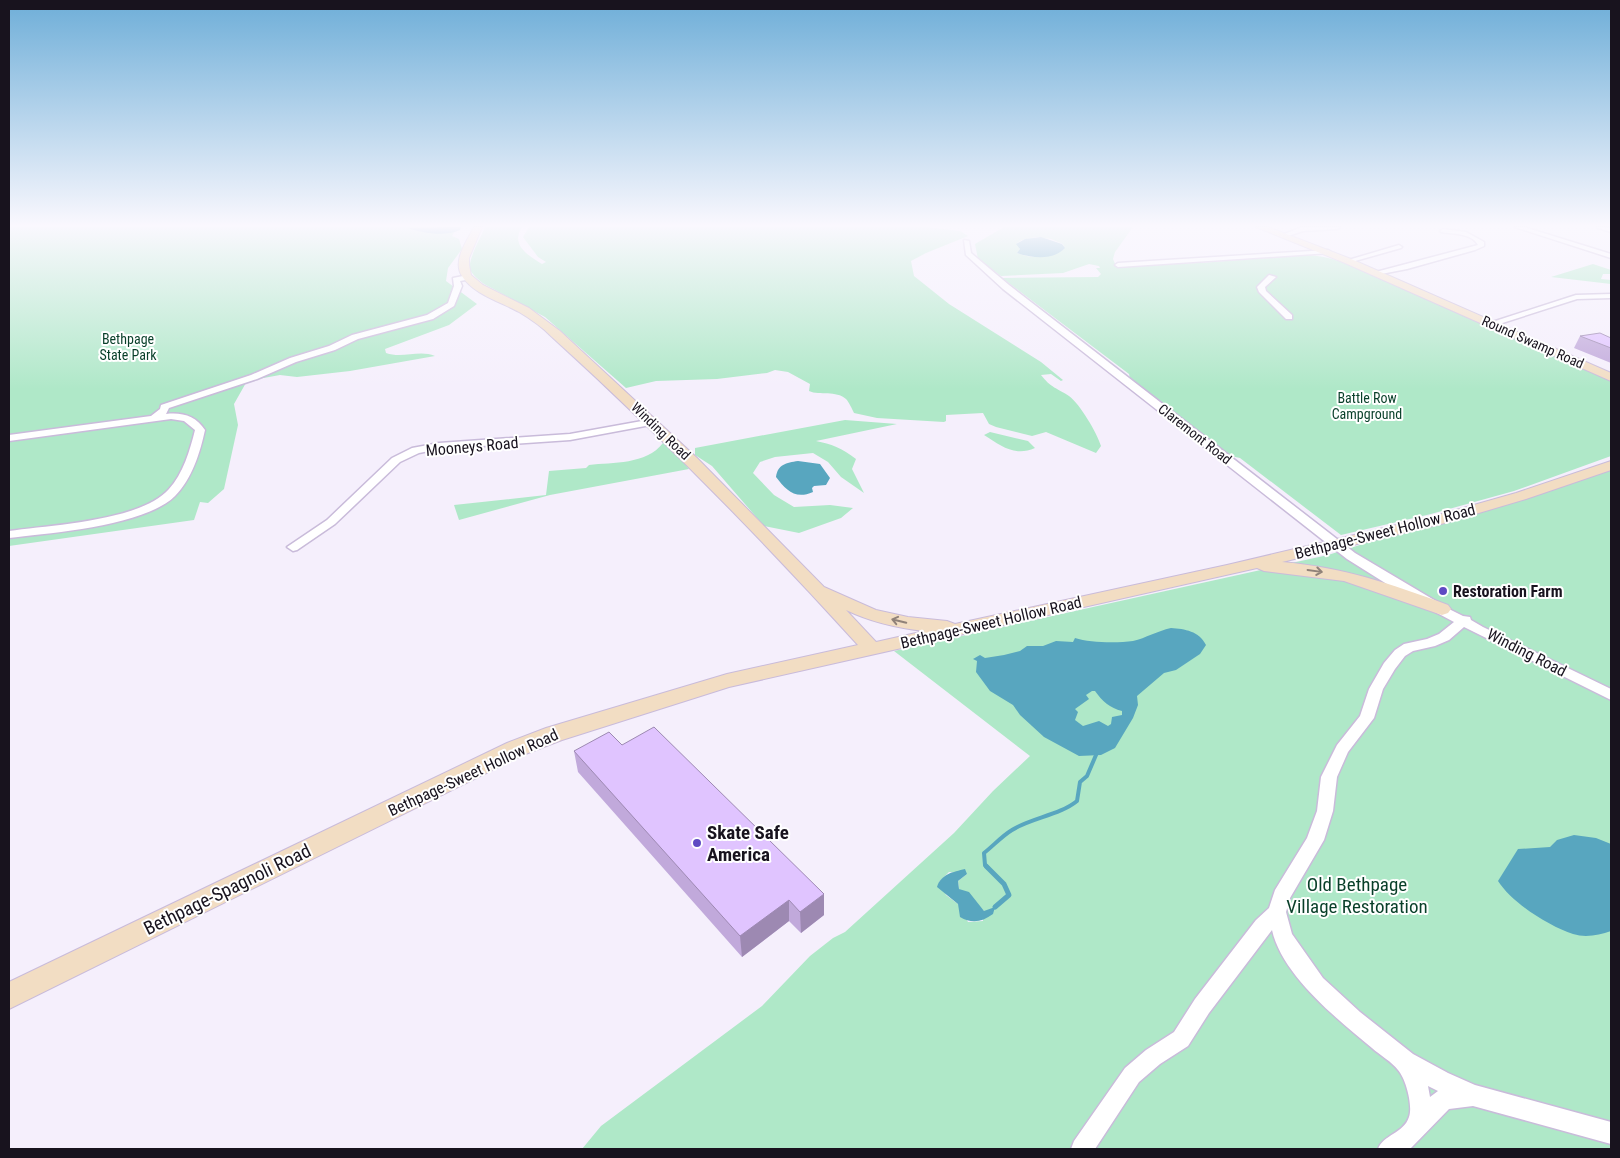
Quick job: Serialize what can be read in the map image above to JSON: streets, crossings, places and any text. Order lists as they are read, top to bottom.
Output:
{
  "streets": {
    "main road": [
      "Round Swamp Road",
      "Winding Road",
      "Bethpage-Sweet Hollow Road",
      "Bethpage-Spagnoli Road"
    ],
    "street": ["Claremont Road", "Mooneys Road"]
  },
  "crossings": [
    ["Winding Road", "Claremont Road"],
    ["Winding Road", "Mooneys Road"],
    ["Winding Road", "Bethpage-Sweet Hollow Road"],
    ["Claremont Road", "Bethpage-Sweet Hollow Road"],
    ["Bethpage-Sweet Hollow Road", "Bethpage-Spagnoli Road"]
  ],
  "parks": ["Bethpage State Park", "Battle Row Campground", "Old Bethpage Village Restoration"],
  "places": ["Restoration Farm", "Skate Safe America"]
}
